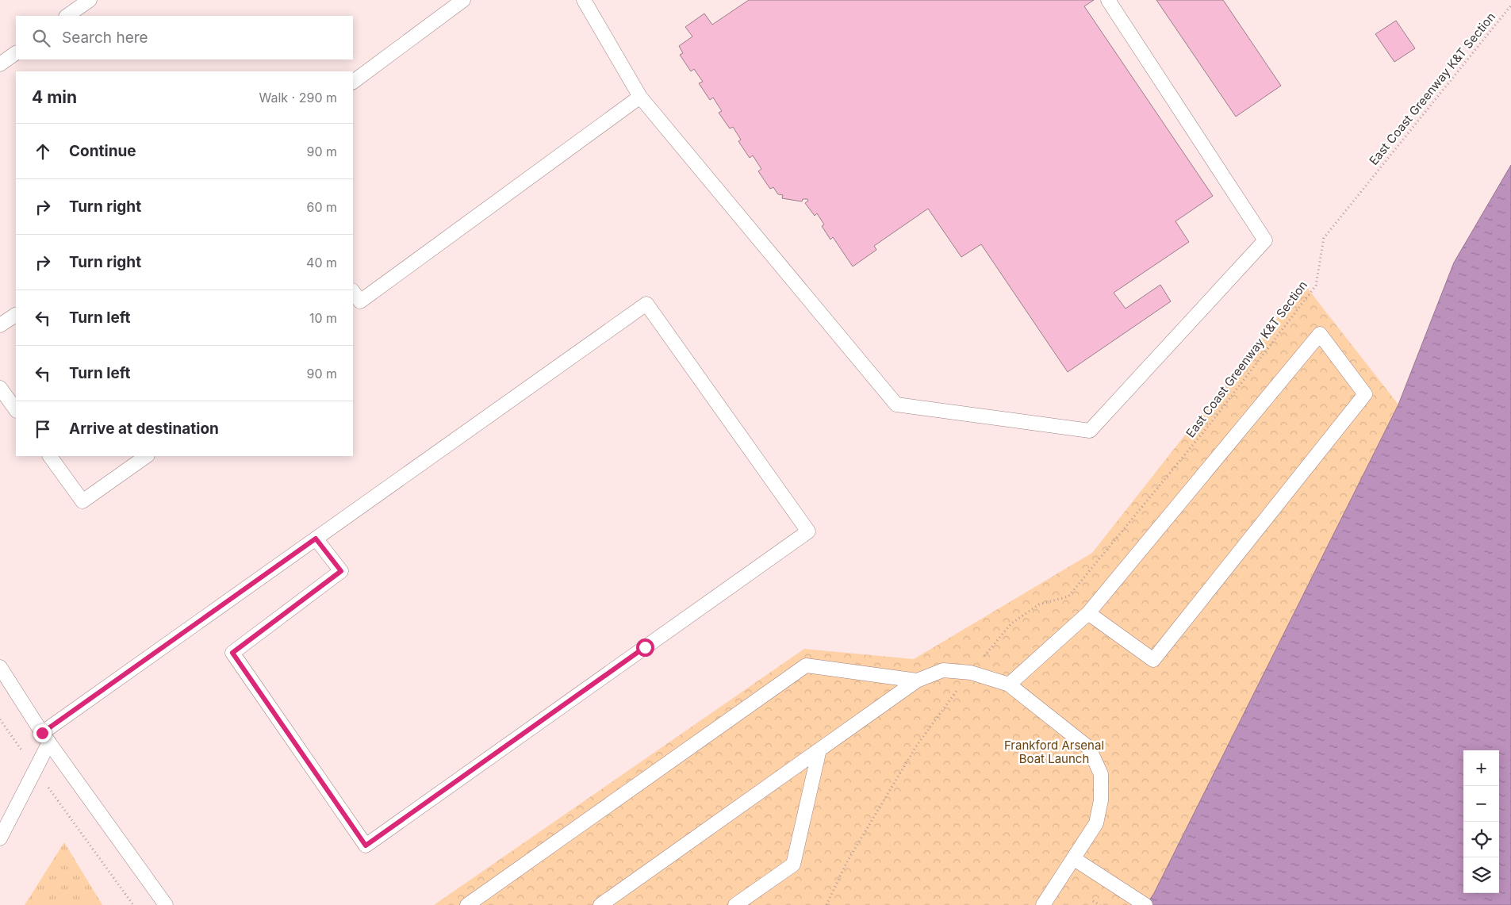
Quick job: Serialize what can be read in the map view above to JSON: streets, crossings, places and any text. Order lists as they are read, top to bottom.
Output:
{
  "streets": {
    "path": ["East Coast Greenway K&T Section"]
  },
  "parks": ["Frankford Arsenal Boat Launch"],
  "page": {
    "search": "Search here",
    "heading": ["4 min", "Walk · 290 m"],
    "list": [
      ["Continue", "90 m"],
      ["Turn right", "60 m"],
      ["Turn right", "40 m"],
      ["Turn left", "10 m"],
      ["Turn left", "90 m"],
      "Arrive at destination"
    ],
    "map_buttons": ["+", "−"]
  }
}
